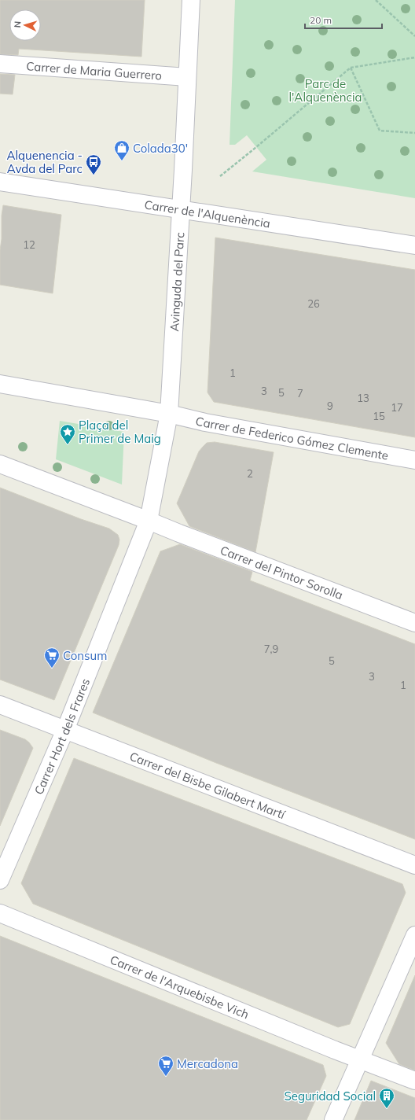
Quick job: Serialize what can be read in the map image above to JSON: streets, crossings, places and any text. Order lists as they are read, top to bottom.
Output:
{
  "streets": {
    "street": [
      "Carrer de Maria Guerrero",
      "Carrer de l'Alquenència",
      "Avinguda del Parc",
      "Carrer de Federico Gómez Clemente",
      "Carrer del Pintor Sorolla",
      "Carrer Hort dels Frares",
      "Carrer del Bisbe Gilabert Martí",
      "Carrer de l'Arquebisbe Vich"
    ]
  },
  "crossings": [
    ["Carrer de Maria Guerrero", "Avinguda del Parc"],
    ["Carrer de l'Alquenència", "Avinguda del Parc"],
    ["Avinguda del Parc", "Carrer de Federico Gómez Clemente"],
    ["Carrer del Pintor Sorolla", "Carrer Hort dels Frares"],
    ["Carrer Hort dels Frares", "Carrer del Bisbe Gilabert Martí"]
  ],
  "parks": ["Parc de l'Alquenència"],
  "places": {
    "shop": ["Colada30'"],
    "bus stop": ["Alquenencia - Avda del Parc"],
    "place": ["Plaça del Primer de Maig"],
    "supermarket": ["Consum", "Mercadona"],
    "building": ["Seguridad Social"]
  },
  "house_numbers": [
    "12",
    "26",
    "1",
    "3",
    "5",
    "7",
    "13",
    "9",
    "17",
    "15",
    "2",
    "7,9",
    "5",
    "3",
    "1"
  ],
  "scale_bar": "20 m",
  "north": "left"
}
